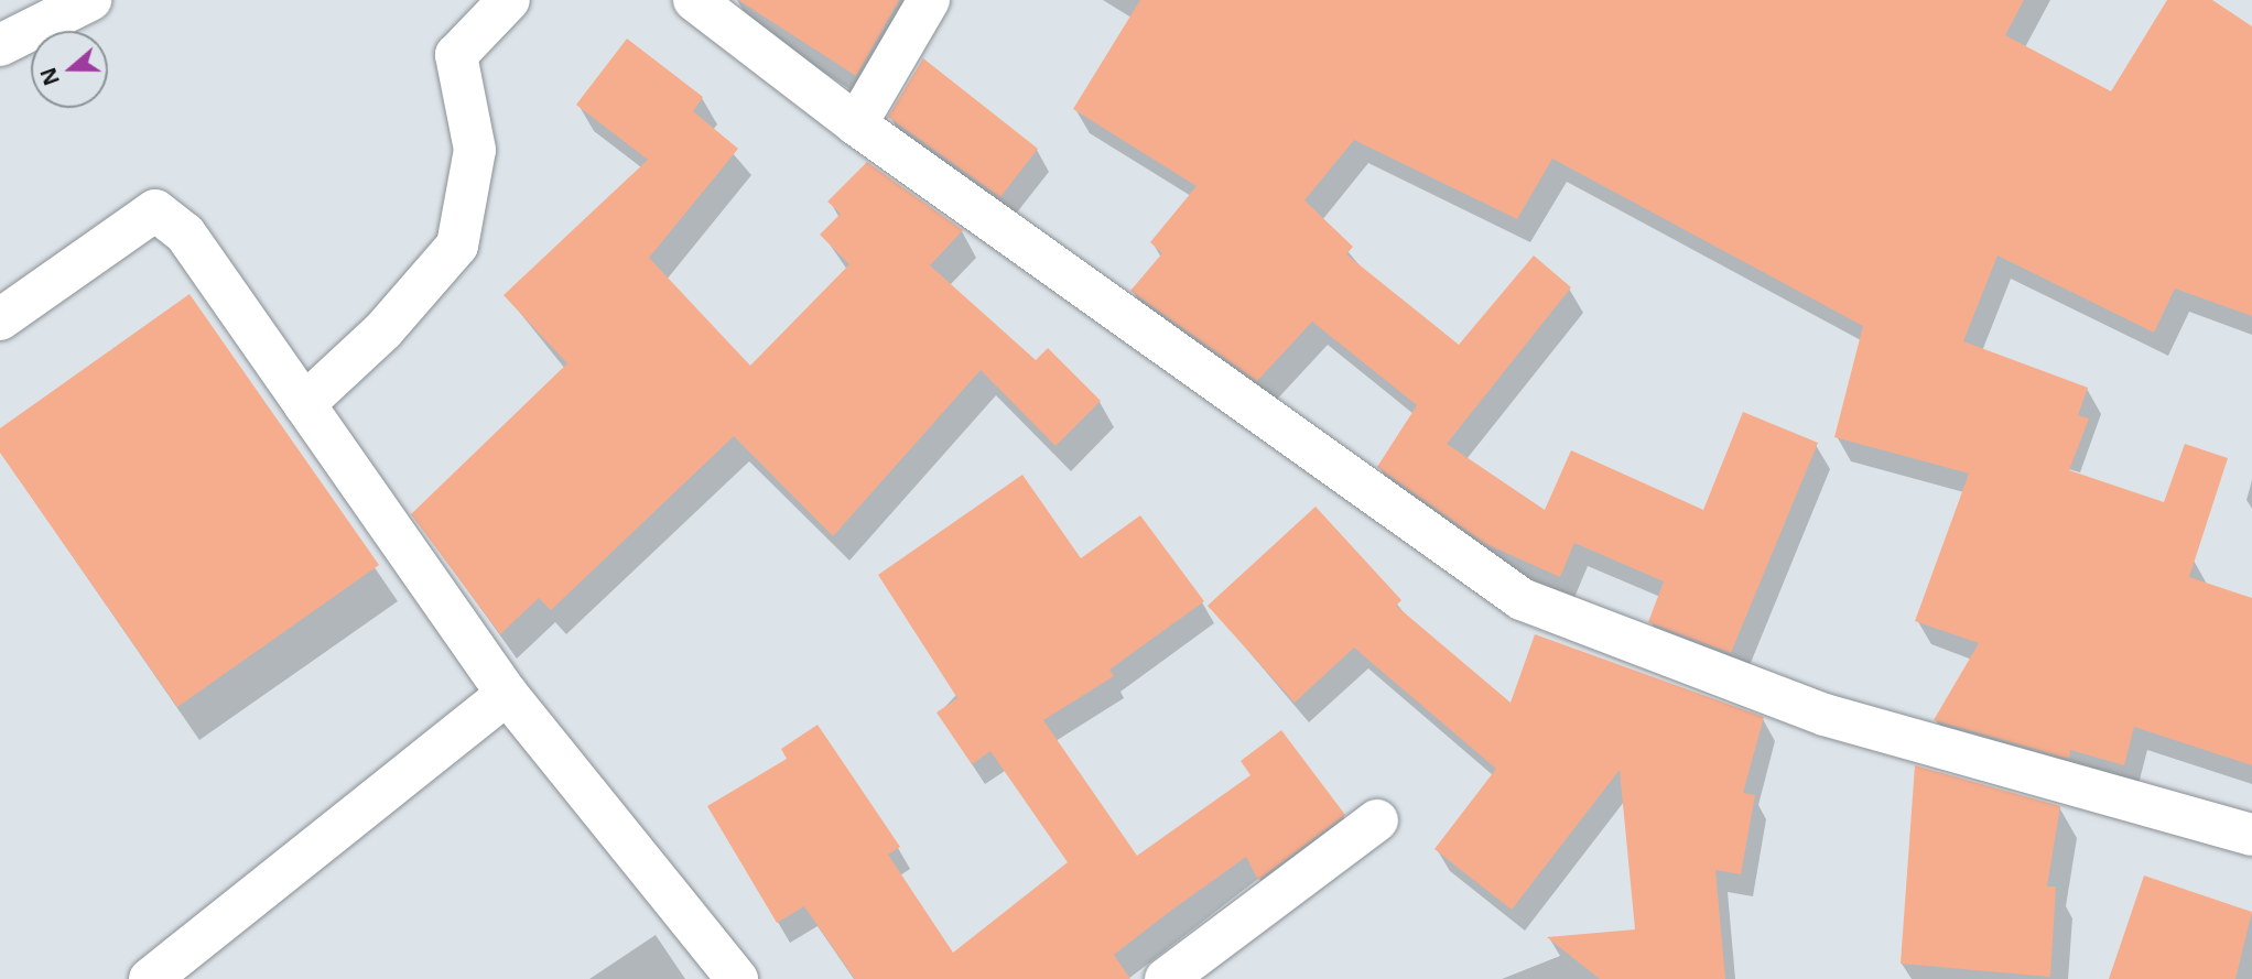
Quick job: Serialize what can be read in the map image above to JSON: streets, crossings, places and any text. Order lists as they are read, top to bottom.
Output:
{
  "north": "left"
}
